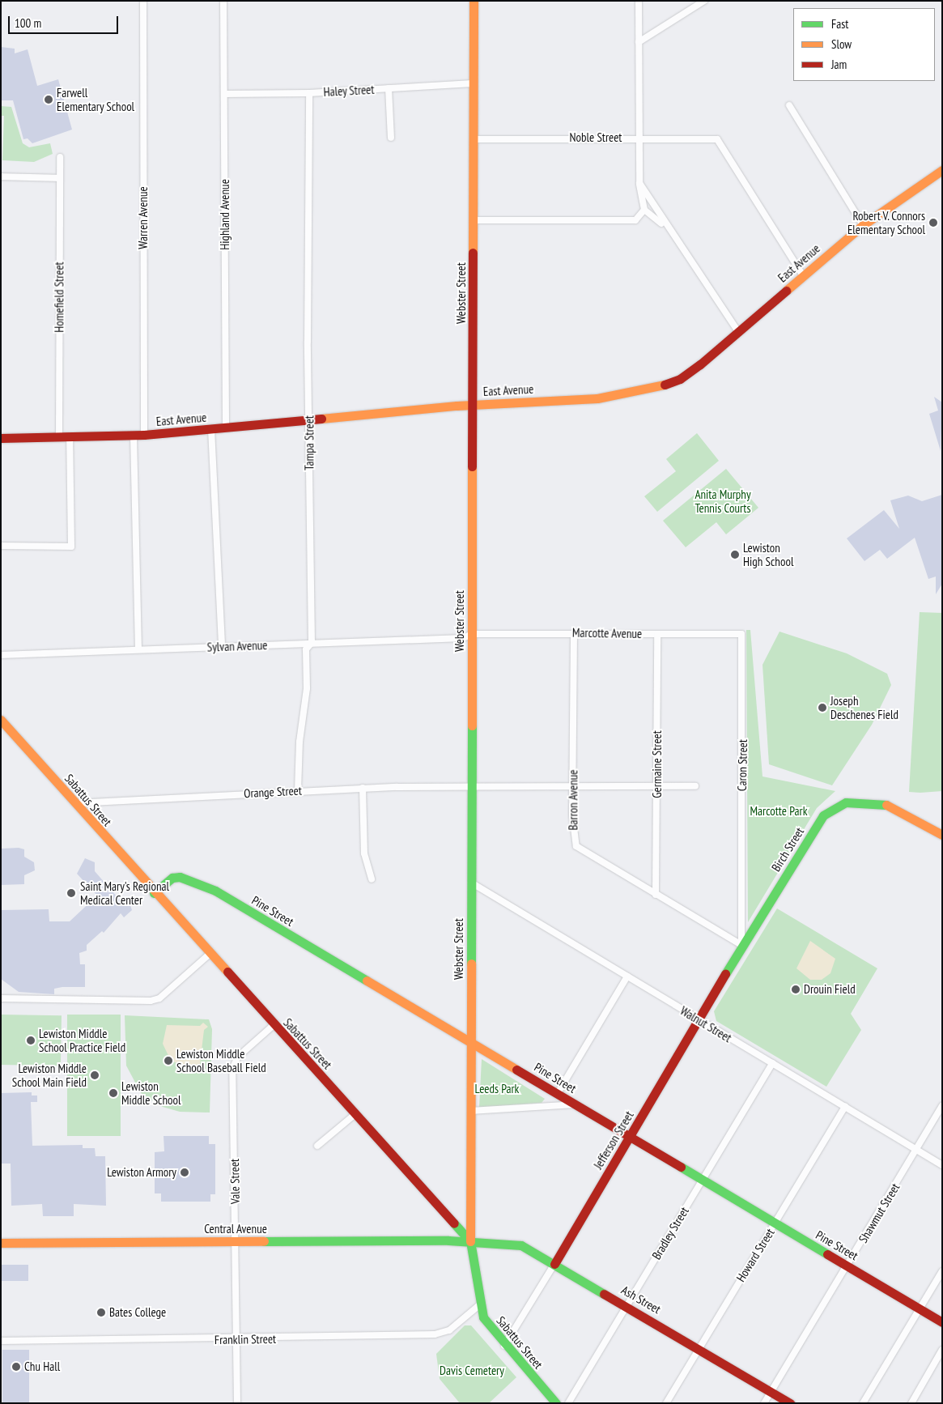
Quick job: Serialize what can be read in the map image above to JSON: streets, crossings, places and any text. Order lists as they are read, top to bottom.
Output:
{
  "streets": {
    "main road": [
      "East Avenue",
      "Webster Street",
      "Sabattus Street",
      "Birch Street",
      "Pine Street",
      "Jefferson Street",
      "Central Avenue",
      "Ash Street"
    ],
    "street": [
      "Haley Street",
      "Noble Street",
      "Highland Avenue",
      "Warren Avenue",
      "Homefield Street",
      "Tampa Street",
      "Marcotte Avenue",
      "Sylvan Avenue",
      "Germaine Street",
      "Caron Street",
      "Orange Street",
      "Barron Avenue",
      "Walnut Street",
      "Vale Street",
      "Shawmut Street",
      "Bradley Street",
      "Howard Street",
      "Franklin Street"
    ]
  },
  "crossings": [
    ["Haley Street", "Highland Avenue"],
    ["Haley Street", "Webster Street"],
    ["Haley Street", "Tampa Street"],
    ["Noble Street", "East Avenue"],
    ["Noble Street", "Webster Street"],
    ["Highland Avenue", "East Avenue"],
    ["Warren Avenue", "East Avenue"],
    ["East Avenue", "Webster Street"],
    ["East Avenue", "Homefield Street"],
    ["East Avenue", "Tampa Street"],
    ["Webster Street", "Marcotte Avenue"],
    ["Webster Street", "Sylvan Avenue"],
    ["Webster Street", "Orange Street"],
    ["Webster Street", "Sabattus Street"],
    ["Webster Street", "Pine Street"],
    ["Webster Street", "Walnut Street"],
    ["Webster Street", "Central Avenue"],
    ["Webster Street", "Ash Street"],
    ["Tampa Street", "Sylvan Avenue"],
    ["Tampa Street", "Orange Street"],
    ["Marcotte Avenue", "Sylvan Avenue"],
    ["Marcotte Avenue", "Germaine Street"],
    ["Marcotte Avenue", "Caron Street"],
    ["Marcotte Avenue", "Barron Avenue"],
    ["Germaine Street", "Orange Street"],
    ["Germaine Street", "Barron Avenue"],
    ["Caron Street", "Barron Avenue"],
    ["Caron Street", "Birch Street"],
    ["Caron Street", "Jefferson Street"],
    ["Orange Street", "Sabattus Street"],
    ["Orange Street", "Barron Avenue"],
    ["Sabattus Street", "Pine Street"],
    ["Sabattus Street", "Jefferson Street"],
    ["Sabattus Street", "Vale Street"],
    ["Sabattus Street", "Central Avenue"],
    ["Sabattus Street", "Ash Street"],
    ["Sabattus Street", "Franklin Street"],
    ["Barron Avenue", "Birch Street"],
    ["Barron Avenue", "Jefferson Street"],
    ["Birch Street", "Jefferson Street"],
    ["Pine Street", "Jefferson Street"],
    ["Pine Street", "Shawmut Street"],
    ["Pine Street", "Bradley Street"],
    ["Pine Street", "Howard Street"],
    ["Walnut Street", "Jefferson Street"],
    ["Walnut Street", "Shawmut Street"],
    ["Walnut Street", "Bradley Street"],
    ["Walnut Street", "Howard Street"],
    ["Jefferson Street", "Ash Street"],
    ["Vale Street", "Central Avenue"],
    ["Vale Street", "Franklin Street"],
    ["Shawmut Street", "Ash Street"],
    ["Central Avenue", "Ash Street"],
    ["Bradley Street", "Ash Street"],
    ["Howard Street", "Ash Street"]
  ],
  "parks": [
    "Anita Murphy Tennis Courts",
    "Marcotte Park",
    "Leeds Park",
    "Davis Cemetery"
  ],
  "places": [
    "Farwell Elementary School",
    "Robert V. Connors Elementary School",
    "Lewiston High School",
    "Joseph Deschenes Field",
    "Saint Mary's Regional Medical Center",
    "Drouin Field",
    "Lewiston Middle School Practice Field",
    "Lewiston Middle School Baseball Field",
    "Lewiston Middle School Main Field",
    "Lewiston Middle School",
    "Lewiston Armory",
    "Bates College",
    "Chu Hall"
  ],
  "legend": ["Fast", "Slow", "Jam"],
  "scale_bar": "100 m"
}
